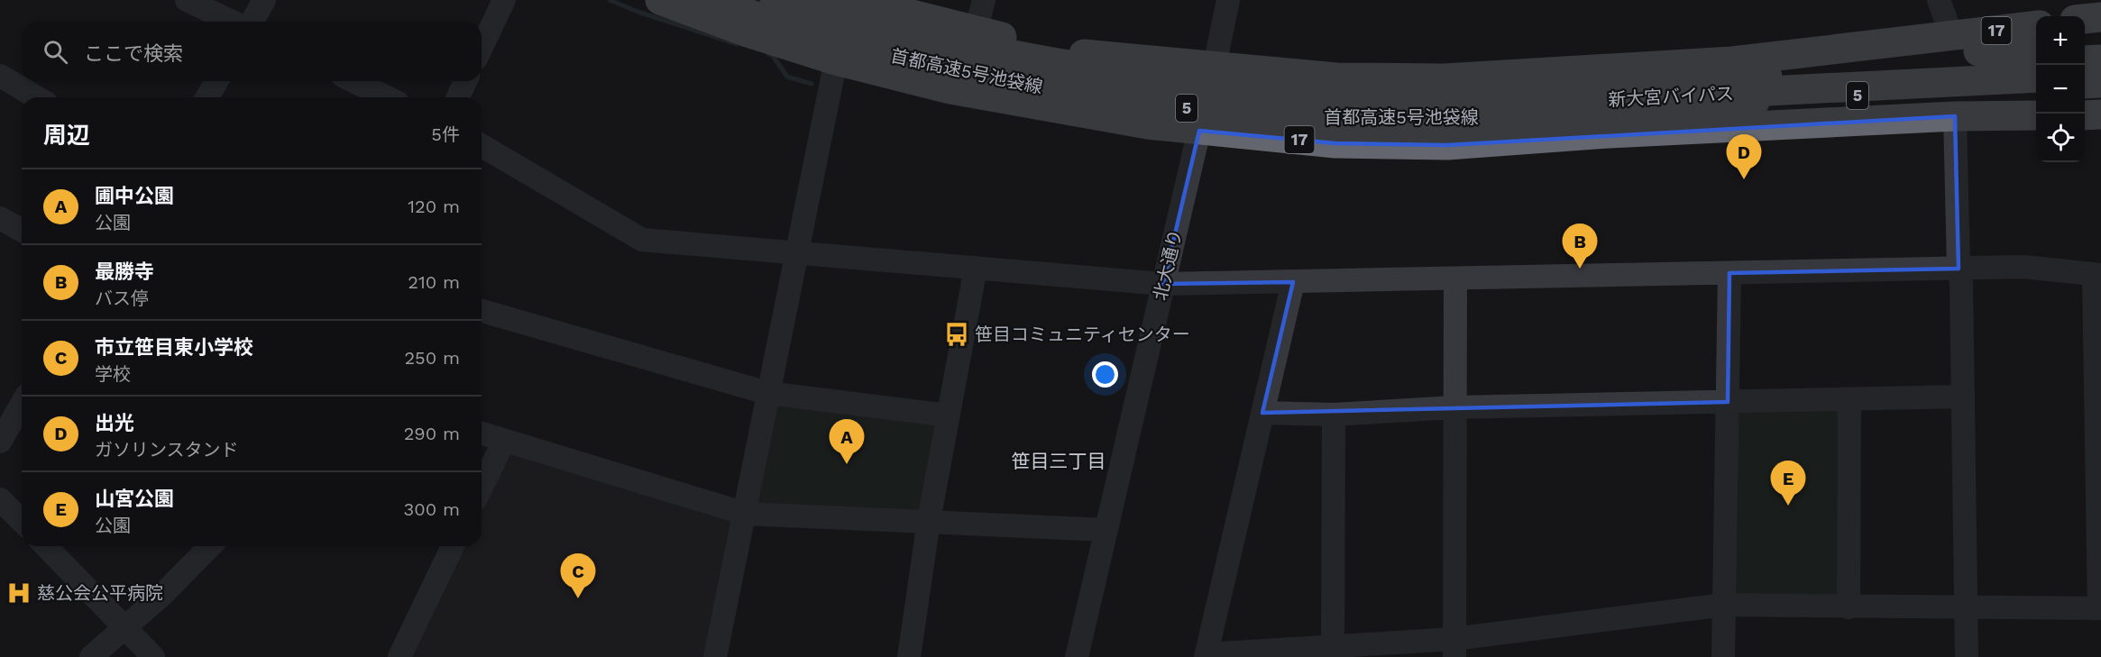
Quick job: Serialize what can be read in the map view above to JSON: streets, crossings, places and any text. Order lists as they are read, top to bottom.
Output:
{
  "streets": {
    "highway": [
      "17",
      "首都高速5号池袋線",
      "5",
      "新大宮バイパス"
    ],
    "street": ["北大通り"]
  },
  "crossings": [
    ["17", "北大通り"]
  ],
  "districts": ["笹目三丁目"],
  "places": {
    "bus stop": ["笹目コミュニティセンター"],
    "hospital": ["慈公会公平病院"]
  },
  "page": {
    "map_buttons": ["+", "−"],
    "search": "ここで検索",
    "heading": ["周辺", "5件"],
    "pins": [
      "D",
      "B",
      "A",
      "E",
      "C"
    ],
    "list": [
      {
        "mark": "A",
        "name": "圃中公園",
        "note": "公園",
        "value": "120 m"
      },
      {
        "mark": "B",
        "name": "最勝寺",
        "note": "バス停",
        "value": "210 m"
      },
      {
        "mark": "C",
        "name": "市立笹目東小学校",
        "note": "学校",
        "value": "250 m"
      },
      {
        "mark": "D",
        "name": "出光",
        "note": "ガソリンスタンド",
        "value": "290 m"
      },
      {
        "mark": "E",
        "name": "山宮公園",
        "note": "公園",
        "value": "300 m"
      }
    ]
  }
}
